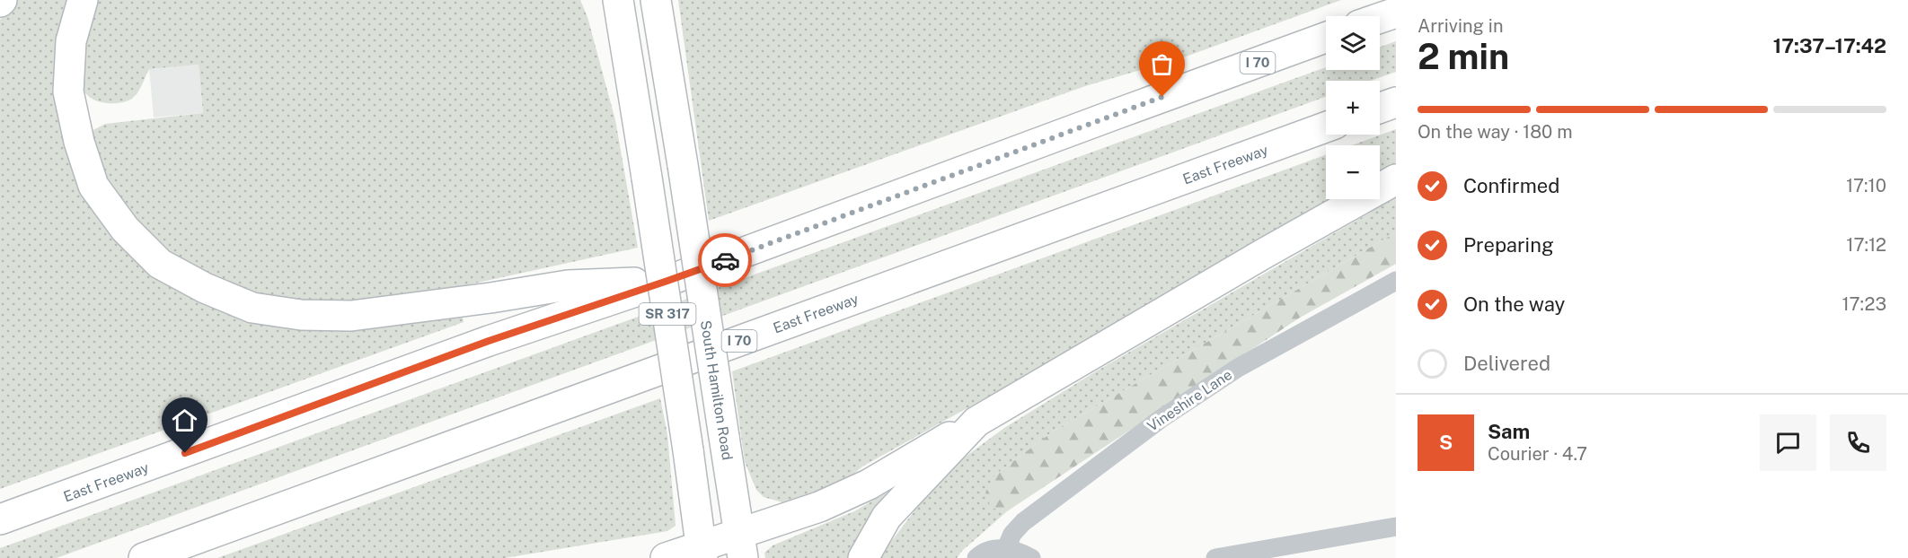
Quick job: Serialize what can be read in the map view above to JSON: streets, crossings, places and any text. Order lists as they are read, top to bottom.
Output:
{
  "streets": {
    "main road": [
      "I 70",
      "East Freeway",
      "SR 317",
      "South Hamilton Road"
    ],
    "street": ["Vineshire Lane"]
  },
  "page": {
    "heading": ["2 min", "Arriving in", "17:37–17:42"],
    "panel": ["Sam", "Courier · 4.7"],
    "map_buttons": ["+", "−"],
    "bar": "On the way · 180 m",
    "list": [
      ["Confirmed", "17:10"],
      ["Preparing", "17:12"],
      ["On the way", "17:23"],
      "Delivered"
    ],
    "round": "S"
  }
}
